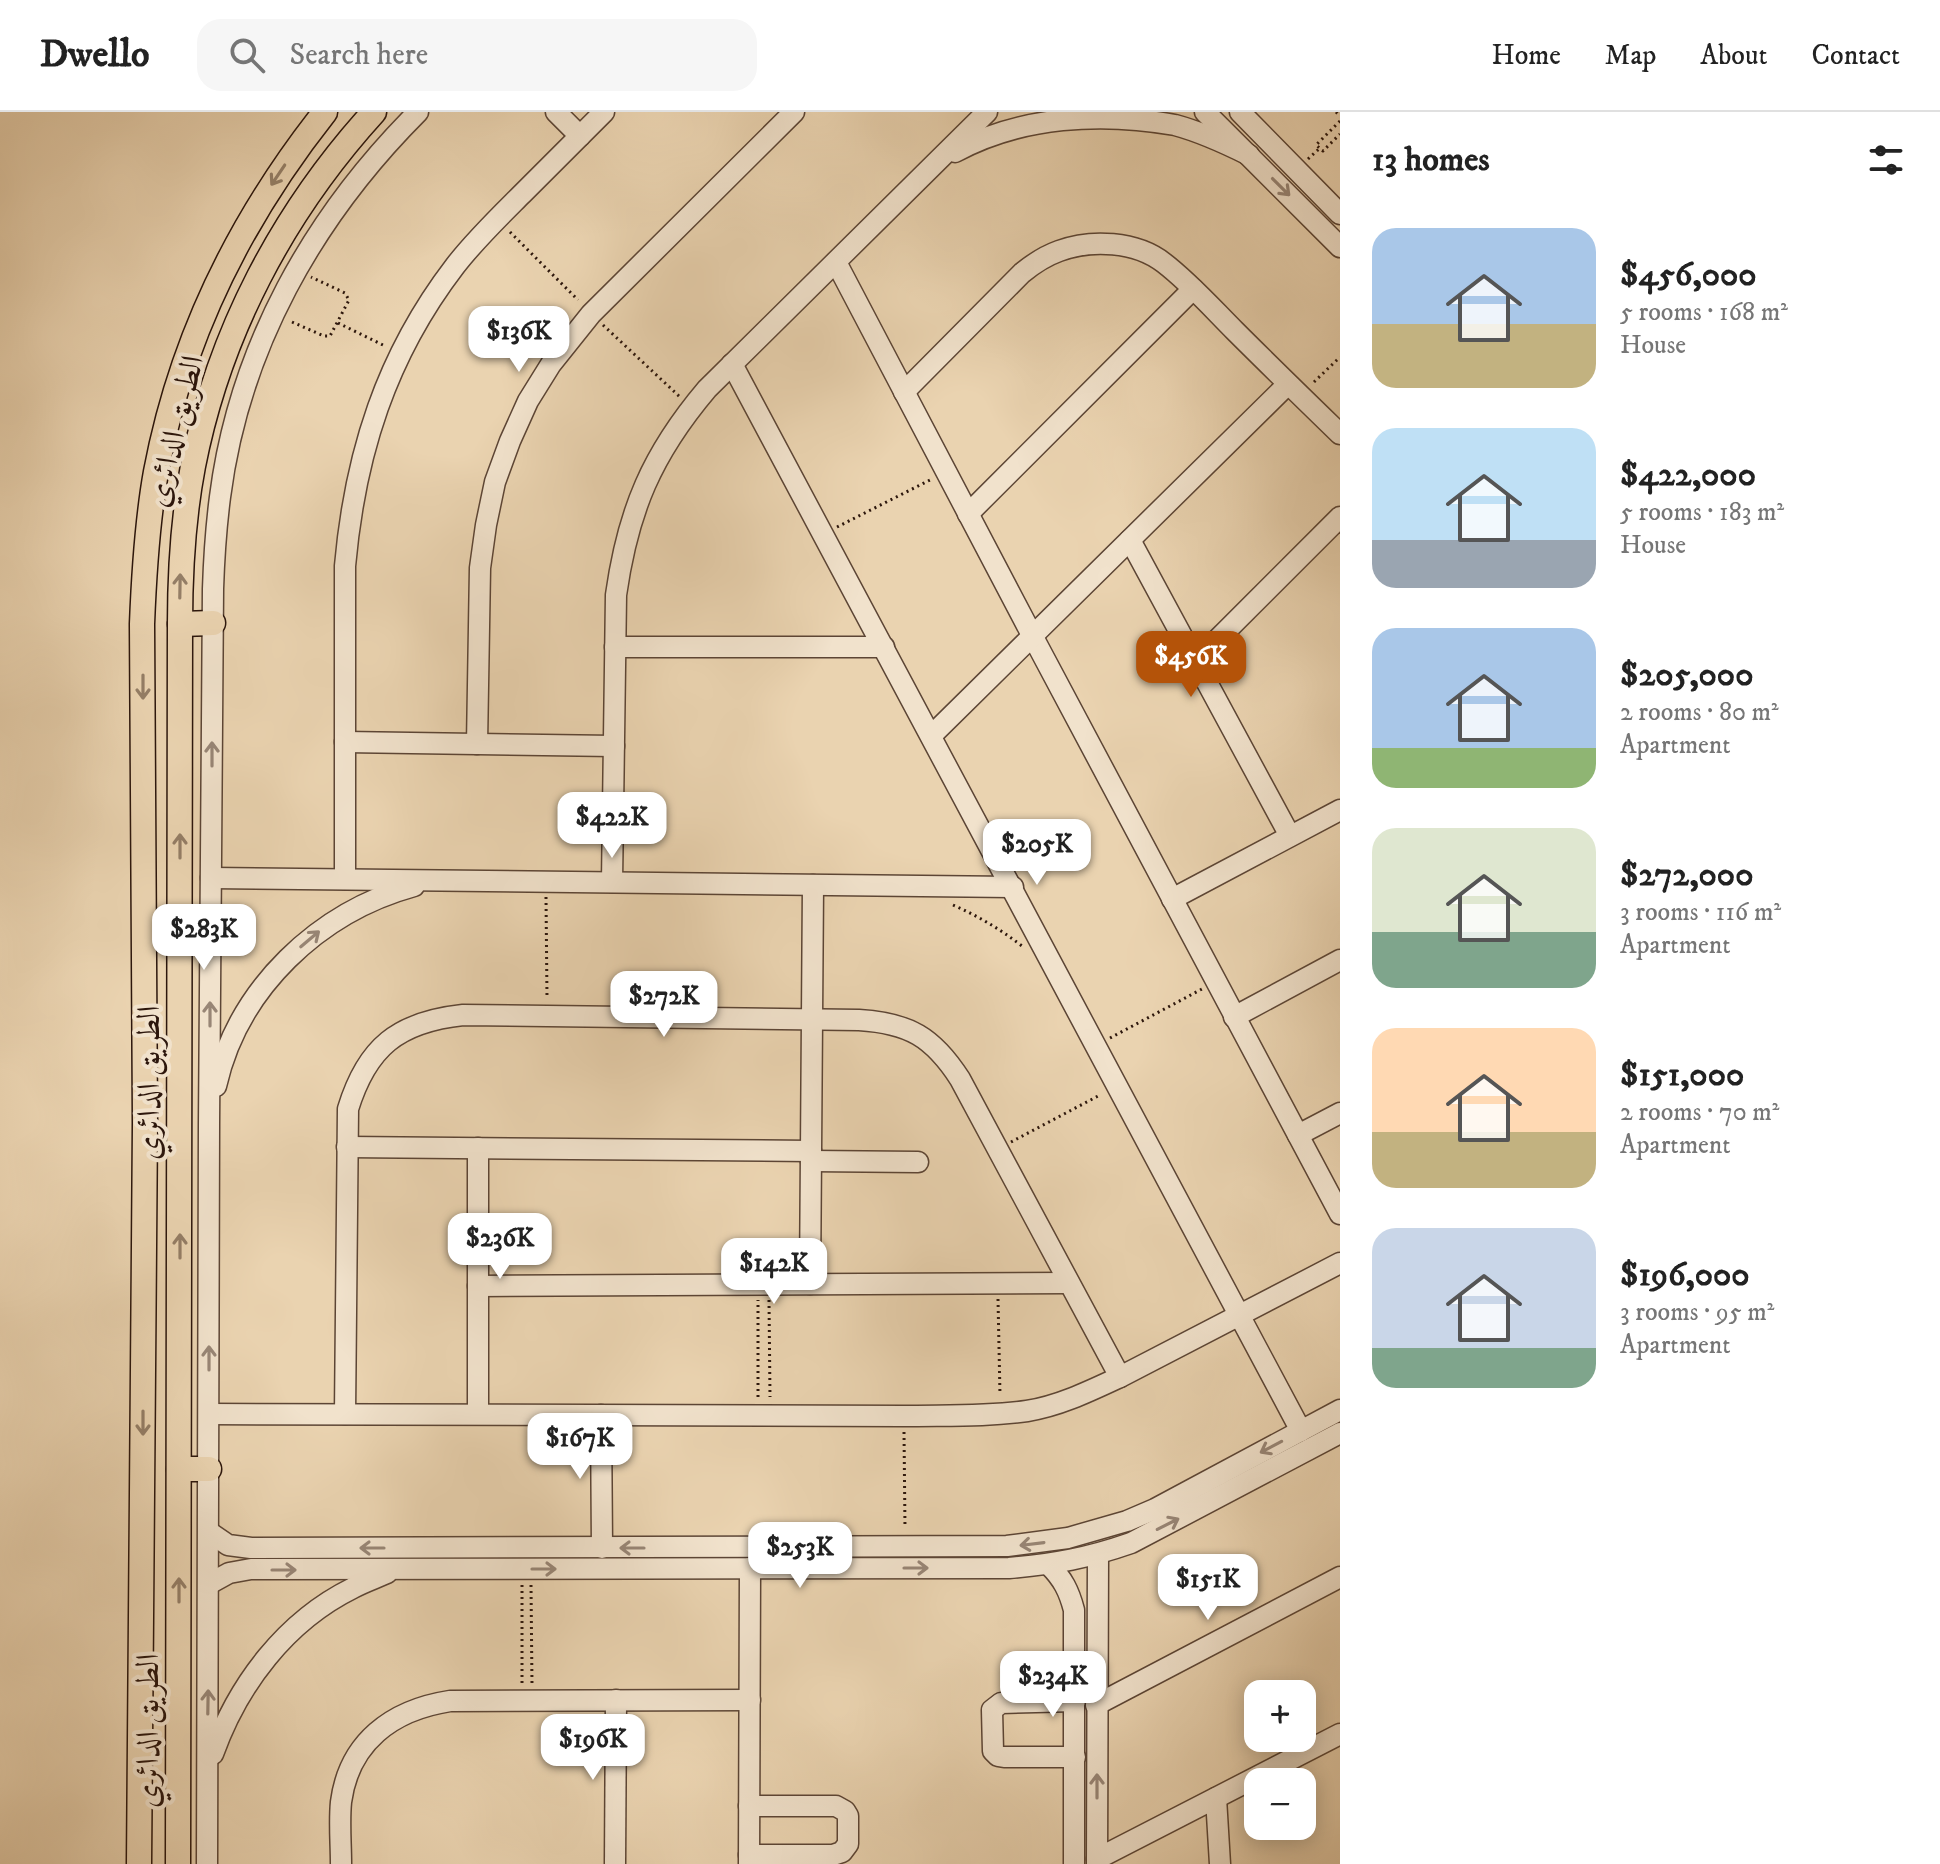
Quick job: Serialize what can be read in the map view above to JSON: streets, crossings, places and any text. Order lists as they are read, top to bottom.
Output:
{
  "streets": {
    "main road": ["الطريق الدائري"]
  },
  "page": {
    "header": "Dwello",
    "search": "Search here",
    "nav": [
      "Home",
      "Map",
      "About",
      "Contact"
    ],
    "heading": "13 homes",
    "list": [
      {
        "name": "$456,000",
        "note": "5 rooms · 168 m² · House"
      },
      {
        "name": "$422,000",
        "note": "5 rooms · 183 m² · House"
      },
      {
        "name": "$205,000",
        "note": "2 rooms · 80 m² · Apartment"
      },
      {
        "name": "$272,000",
        "note": "3 rooms · 116 m² · Apartment"
      },
      {
        "name": "$151,000",
        "note": "2 rooms · 70 m² · Apartment"
      },
      {
        "name": "$196,000",
        "note": "3 rooms · 95 m² · Apartment"
      }
    ],
    "price": [
      "$136K",
      "$456K",
      "$422K",
      "$205K",
      "$283K",
      "$272K",
      "$236K",
      "$142K",
      "$167K",
      "$253K",
      "$151K",
      "$234K",
      "$196K"
    ],
    "map_buttons": ["+", "−"]
  }
}
